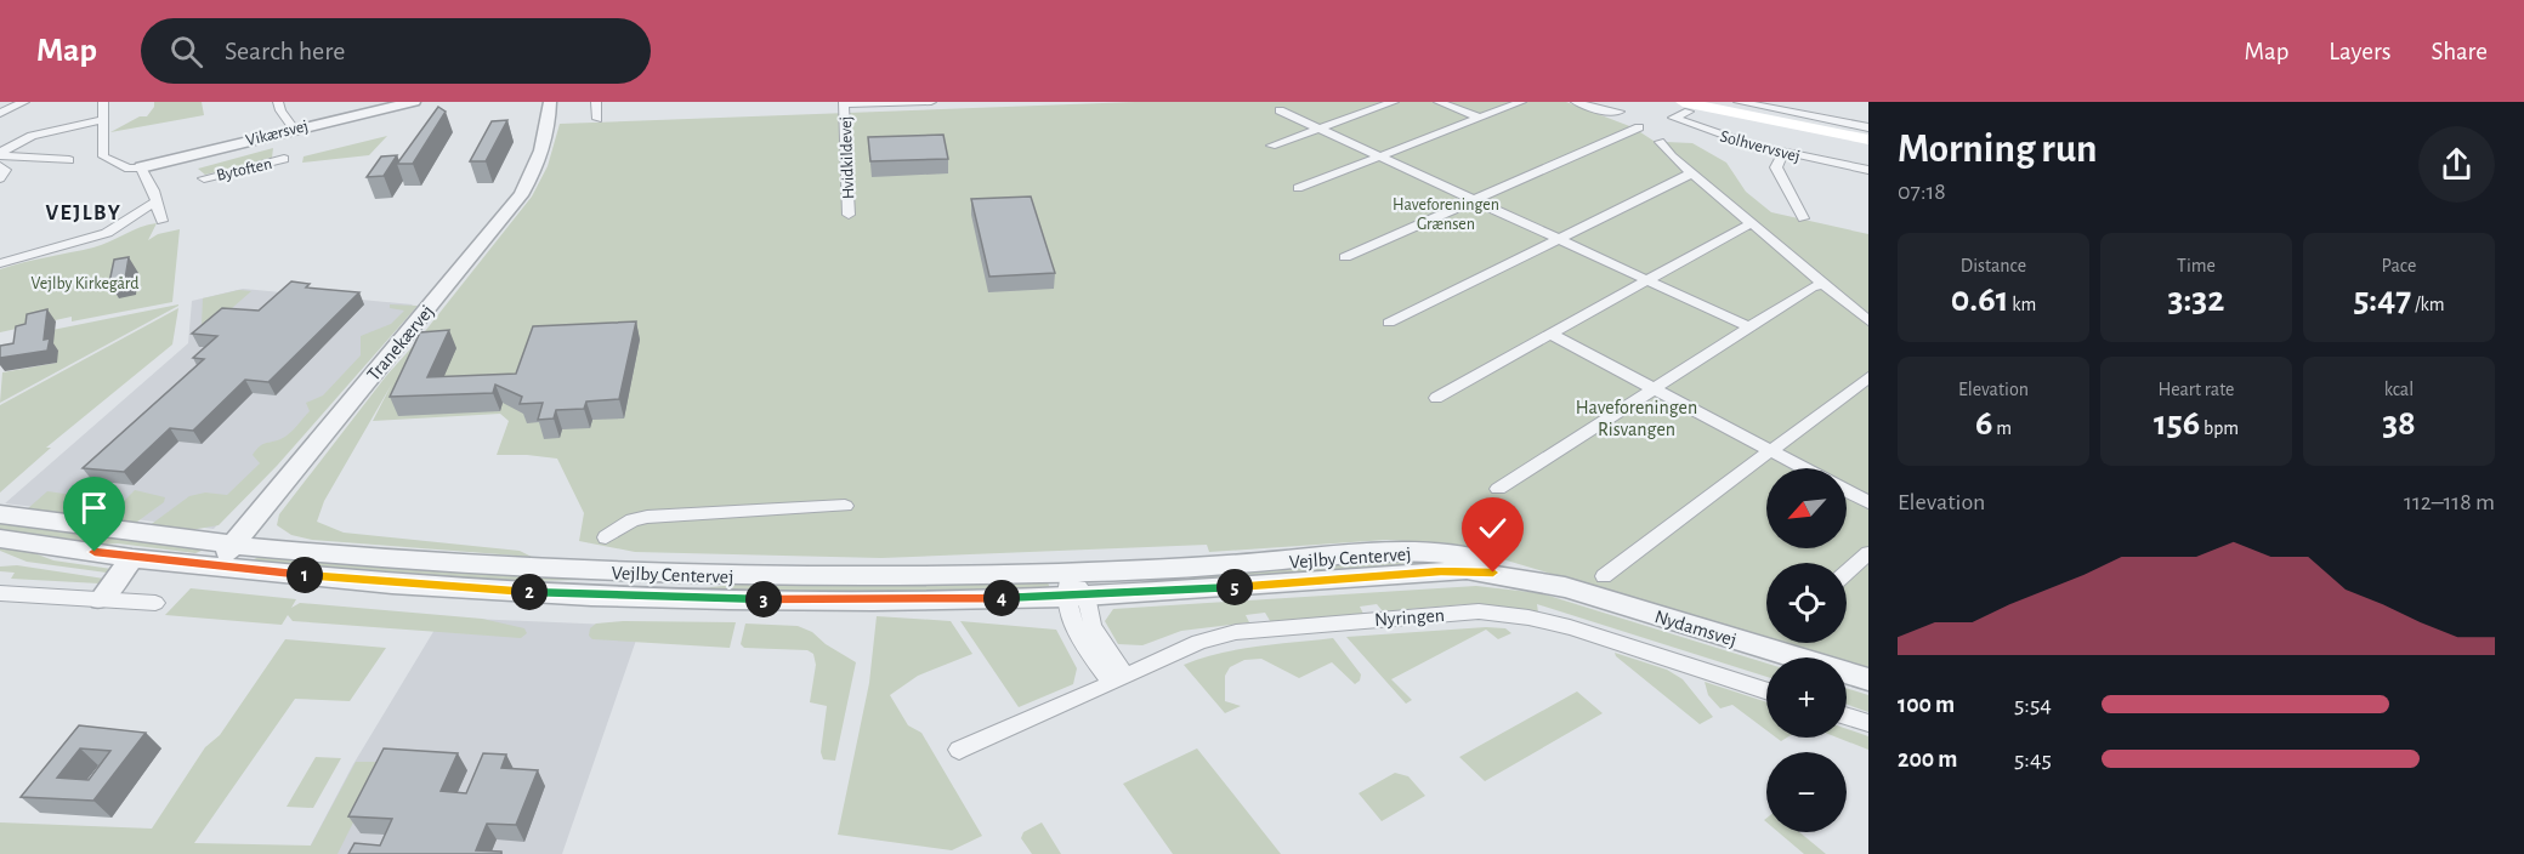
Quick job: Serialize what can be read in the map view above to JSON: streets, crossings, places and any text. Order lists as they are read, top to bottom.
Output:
{
  "streets": {
    "street": [
      "Vikærsvej",
      "Solhvervsvej",
      "Hvidkildevej",
      "Bytoften",
      "Tranekærvej",
      "Vejlby Centervej",
      "Nyringen",
      "Nydamsvej"
    ]
  },
  "crossings": [
    ["Tranekærvej", "Vejlby Centervej"],
    ["Vejlby Centervej", "Nydamsvej"]
  ],
  "districts": ["VEJLBY"],
  "parks": ["Haveforeningen Grænsen", "Vejlby Kirkegård", "Haveforeningen Risvangen"],
  "north": "bottom left",
  "page": {
    "header": "Map",
    "search": "Search here",
    "nav": ["Map", "Layers", "Share"],
    "heading": ["Morning run", "07:18"],
    "stats": [
      ["Distance", "0.61 km"],
      ["Time", "3:32"],
      ["Pace", "5:47 /km"],
      ["Elevation", "6 m"],
      ["Heart rate", "156 bpm"],
      ["kcal", "38"]
    ],
    "map_buttons": ["+", "−"],
    "chart": ["Elevation", "112–118 m"],
    "pins": [
      "1",
      "5",
      "2",
      "4",
      "3"
    ],
    "list": [
      {
        "name": "100 m",
        "note": "5:54"
      },
      {
        "name": "200 m",
        "note": "5:45"
      }
    ]
  }
}
